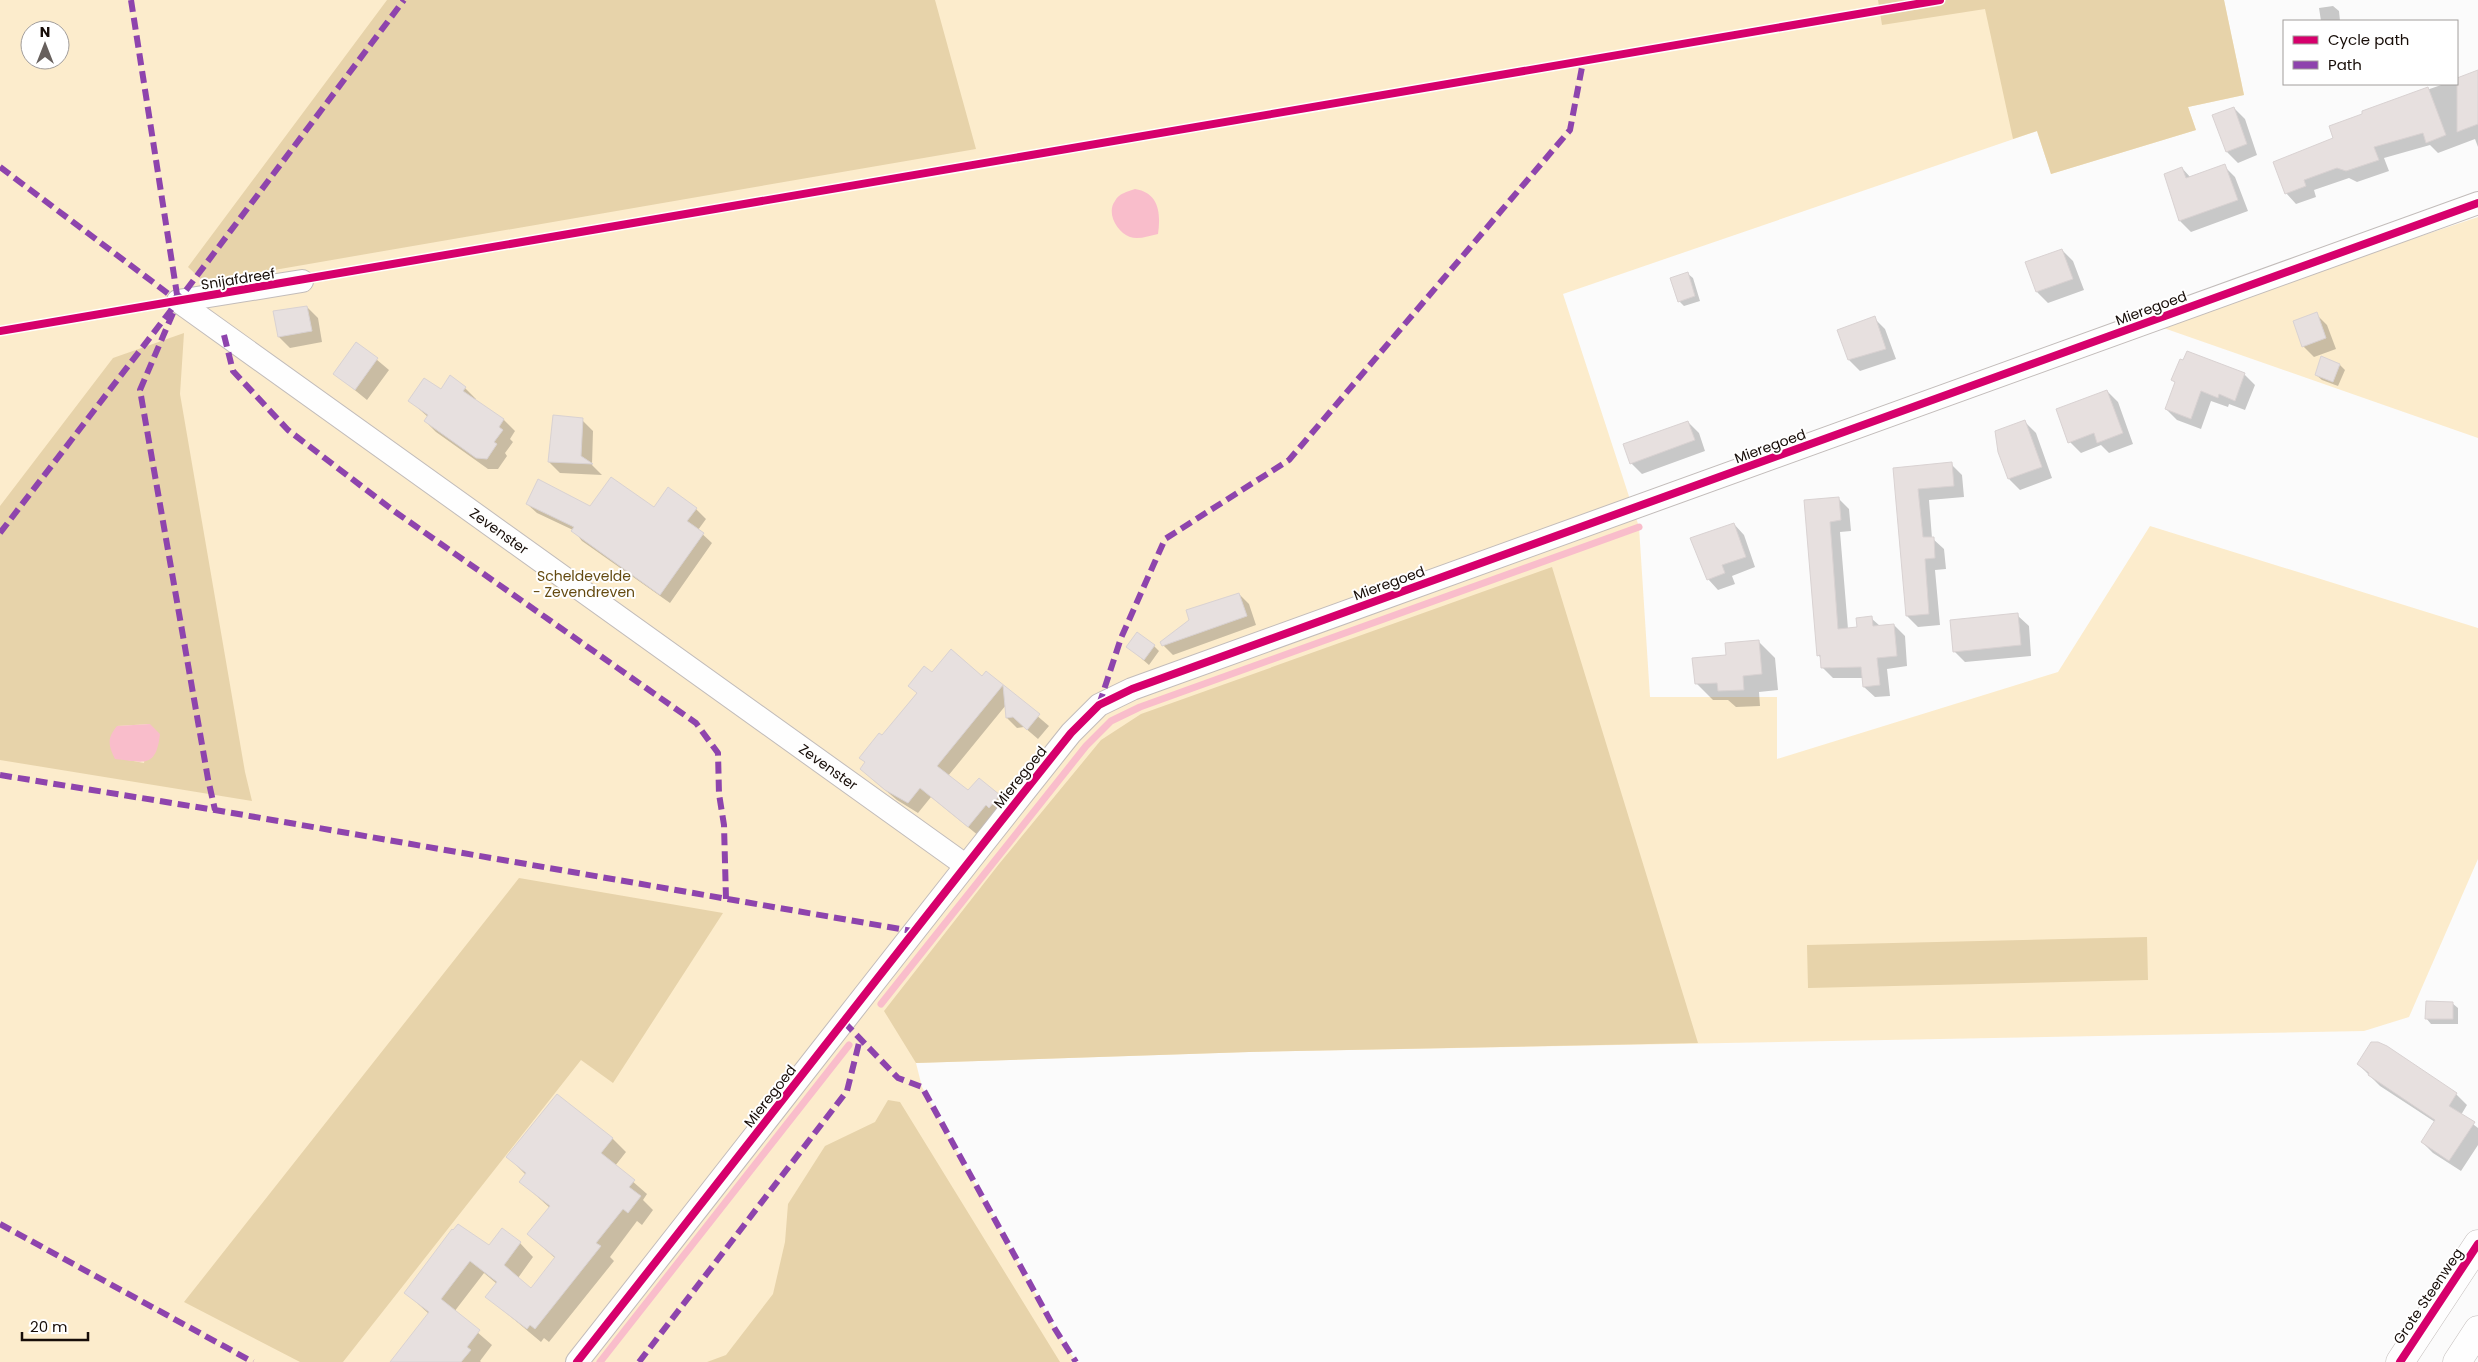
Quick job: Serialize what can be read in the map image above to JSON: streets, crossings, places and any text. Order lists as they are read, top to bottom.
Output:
{
  "streets": {
    "highway": ["Grote Steenweg"],
    "street": ["Snijafdreef", "Mieregoed", "Zevenster"]
  },
  "crossings": [
    ["Snijafdreef", "Zevenster"],
    ["Mieregoed", "Zevenster"]
  ],
  "parks": ["Scheldevelde - Zevendreven"],
  "legend": ["Cycle path", "Path"],
  "scale_bar": "20 m",
  "north": "top"
}
